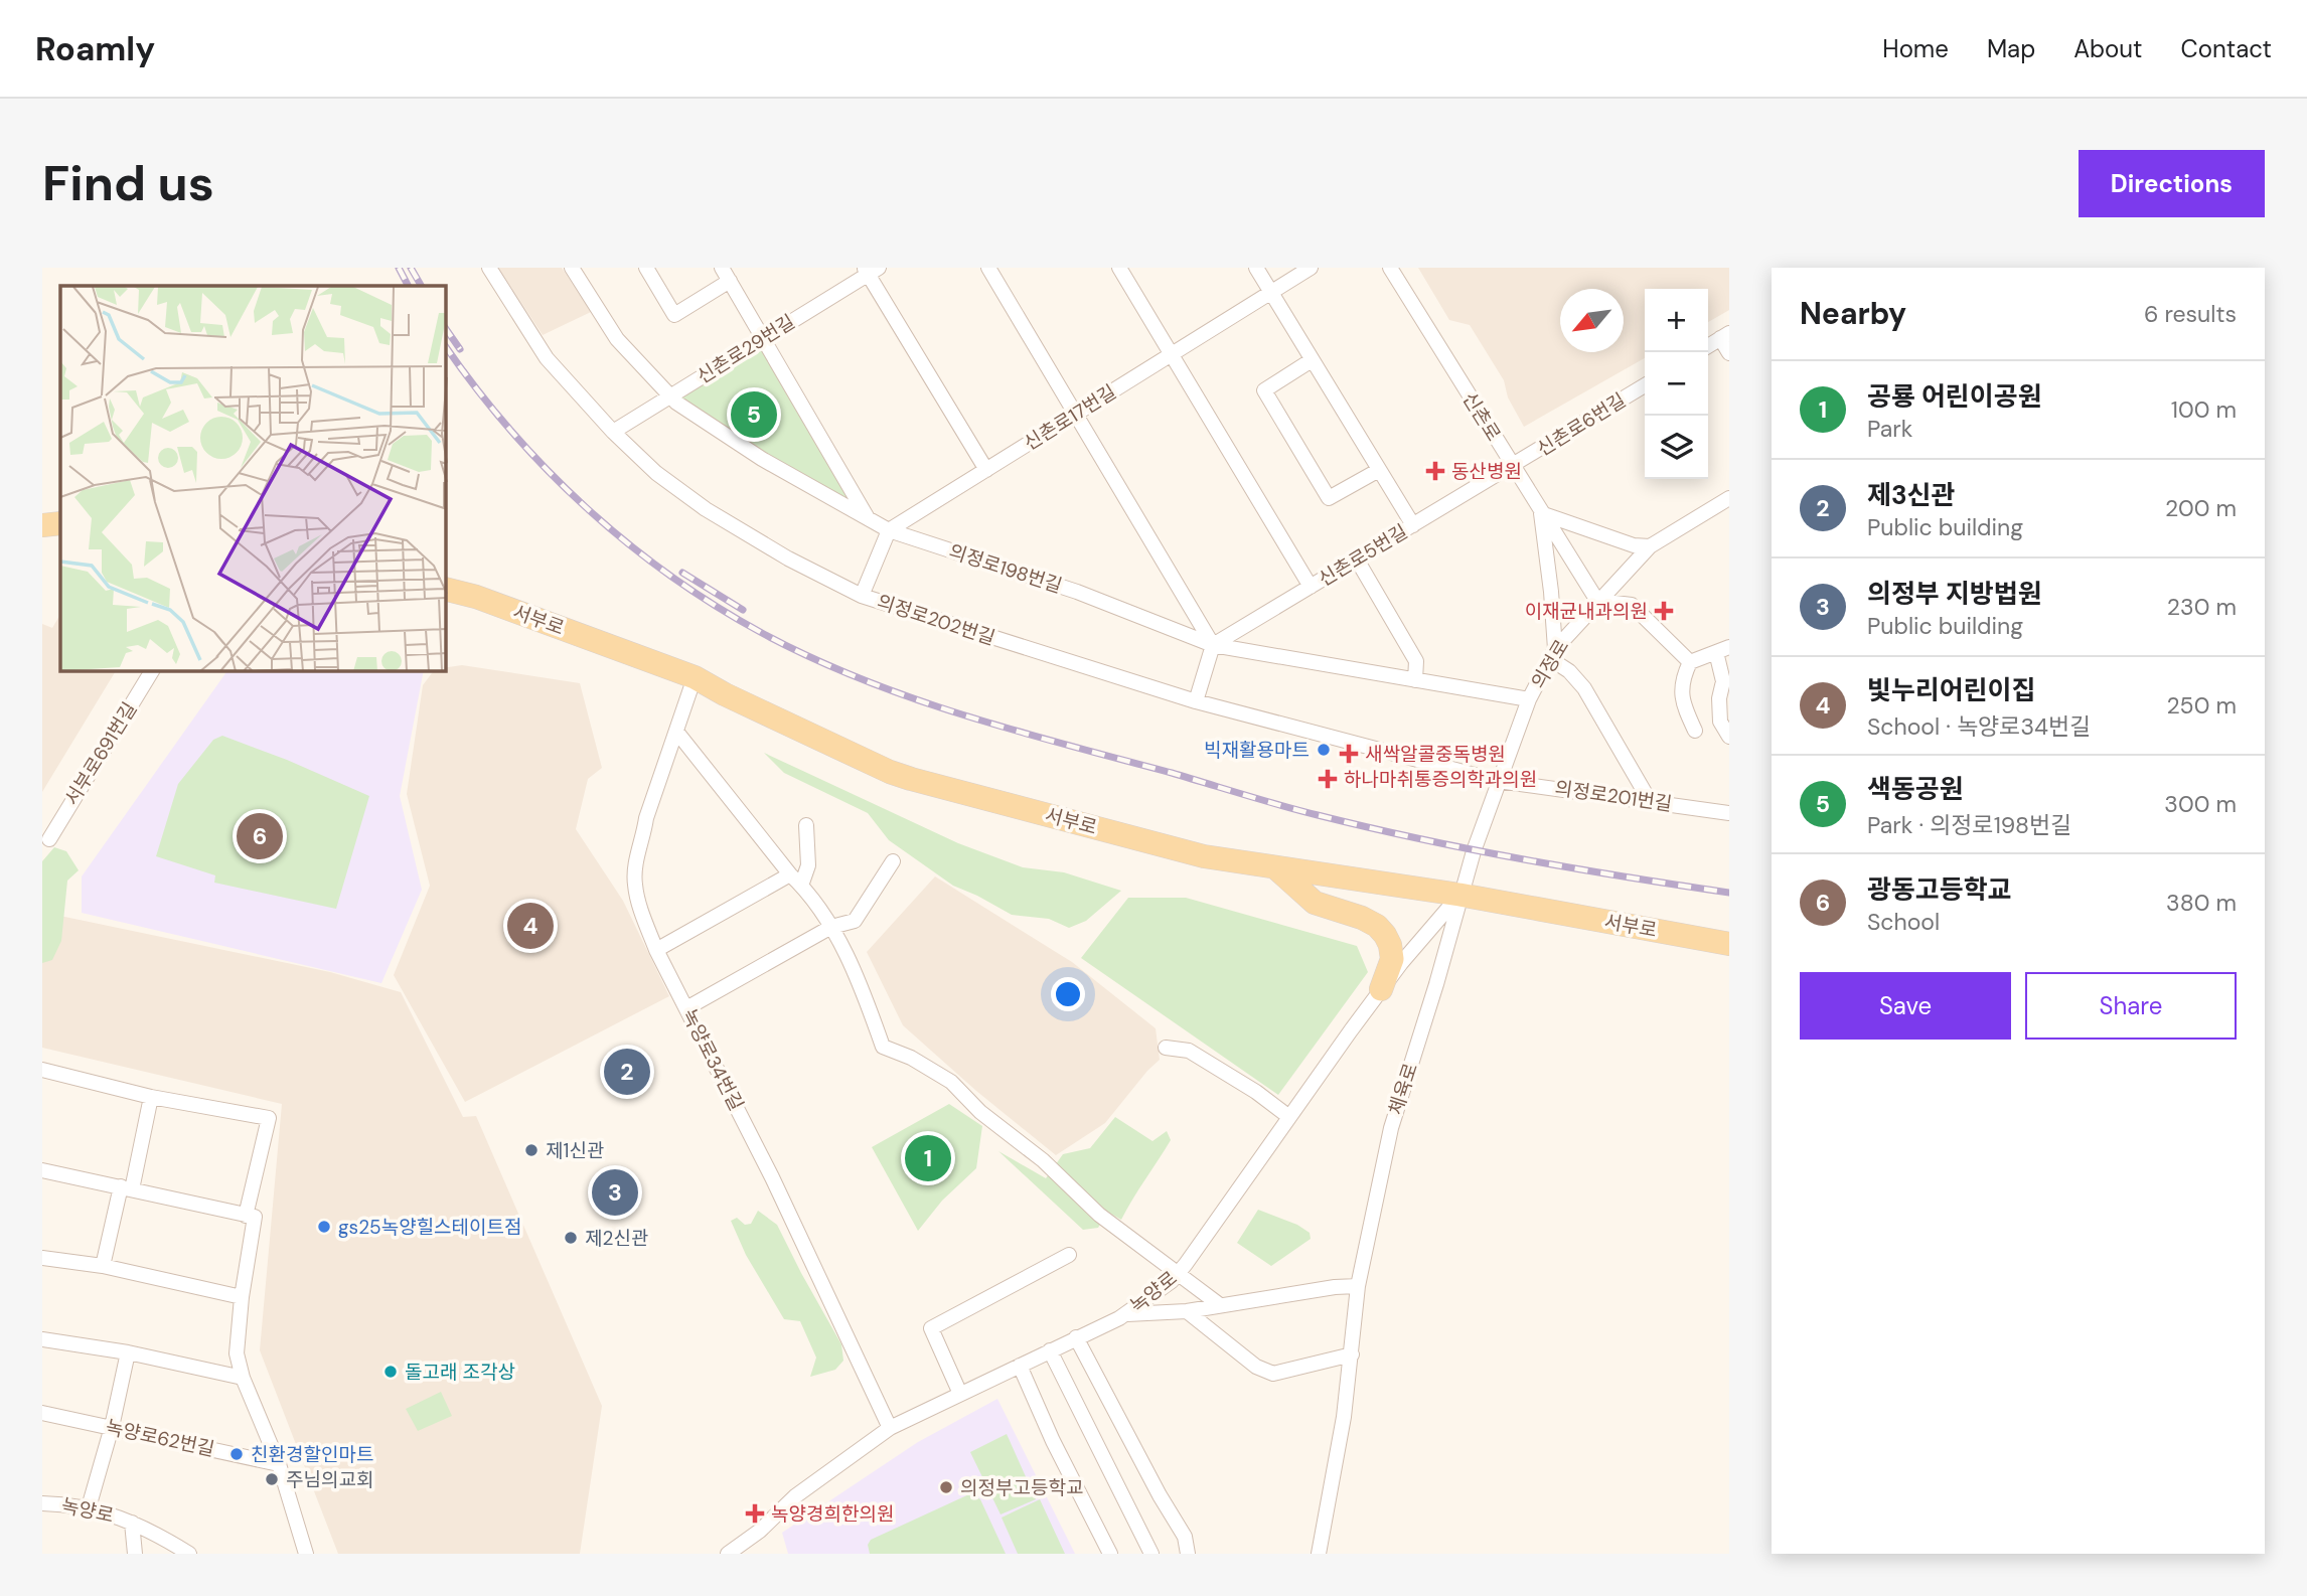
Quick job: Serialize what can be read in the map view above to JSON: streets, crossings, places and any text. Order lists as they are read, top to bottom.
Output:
{
  "streets": {
    "main road": ["서부로"],
    "street": [
      "신촌로29번길",
      "신촌로",
      "신촌로17번길",
      "신촌로6번길",
      "신촌로5번길",
      "의정로198번길",
      "의정로202번길",
      "의정로",
      "서부로691번길",
      "의정로201번길",
      "녹양로34번길",
      "체육로",
      "녹양로",
      "녹양로62번길"
    ]
  },
  "crossings": [
    ["신촌로29번길", "의정로198번길"],
    ["신촌로29번길", "의정로202번길"],
    ["신촌로", "신촌로6번길"],
    ["신촌로", "신촌로5번길"],
    ["신촌로", "의정로"],
    ["신촌로17번길", "의정로198번길"],
    ["신촌로6번길", "신촌로5번길"],
    ["신촌로5번길", "의정로198번길"],
    ["의정로198번길", "의정로"],
    ["서부로", "의정로"],
    ["서부로", "녹양로34번길"],
    ["서부로", "체육로"],
    ["서부로", "녹양로"],
    ["의정로202번길", "의정로"],
    ["의정로202번길", "의정로201번길"],
    ["의정로", "의정로201번길"],
    ["의정로", "체육로"],
    ["의정로", "녹양로"],
    ["녹양로34번길", "녹양로"],
    ["체육로", "녹양로"]
  ],
  "places": {
    "health": [
      "동산병원",
      "이재균내과의원",
      "새싹알콜중독병원",
      "하나마취통증의학과의원",
      "녹양경희한의원"
    ],
    "other": [
      "빅재활용마트",
      "제1신관",
      "gs25녹양힐스테이트점",
      "제2신관",
      "돌고래 조각상",
      "친환경할인마트",
      "주님의교회",
      "의정부고등학교"
    ]
  },
  "north": "bottom left",
  "page": {
    "header": "Roamly",
    "nav": [
      "Home",
      "Map",
      "About",
      "Contact"
    ],
    "buttons": [
      "Directions",
      ["Save", "Share"]
    ],
    "title": "Find us",
    "heading": ["Nearby", "6 results"],
    "map_buttons": ["+", "−"],
    "list": [
      {
        "mark": "1",
        "name": "공룡 어린이공원",
        "note": "Park",
        "value": "100 m"
      },
      {
        "mark": "2",
        "name": "제3신관",
        "note": "Public building",
        "value": "200 m"
      },
      {
        "mark": "3",
        "name": "의정부 지방법원",
        "note": "Public building",
        "value": "230 m"
      },
      {
        "mark": "4",
        "name": "빛누리어린이집",
        "note": "School · 녹양로34번길",
        "value": "250 m"
      },
      {
        "mark": "5",
        "name": "색동공원",
        "note": "Park · 의정로198번길",
        "value": "300 m"
      },
      {
        "mark": "6",
        "name": "광동고등학교",
        "note": "School",
        "value": "380 m"
      }
    ],
    "pins": [
      "5",
      "6",
      "4",
      "2",
      "1",
      "3"
    ]
  }
}
